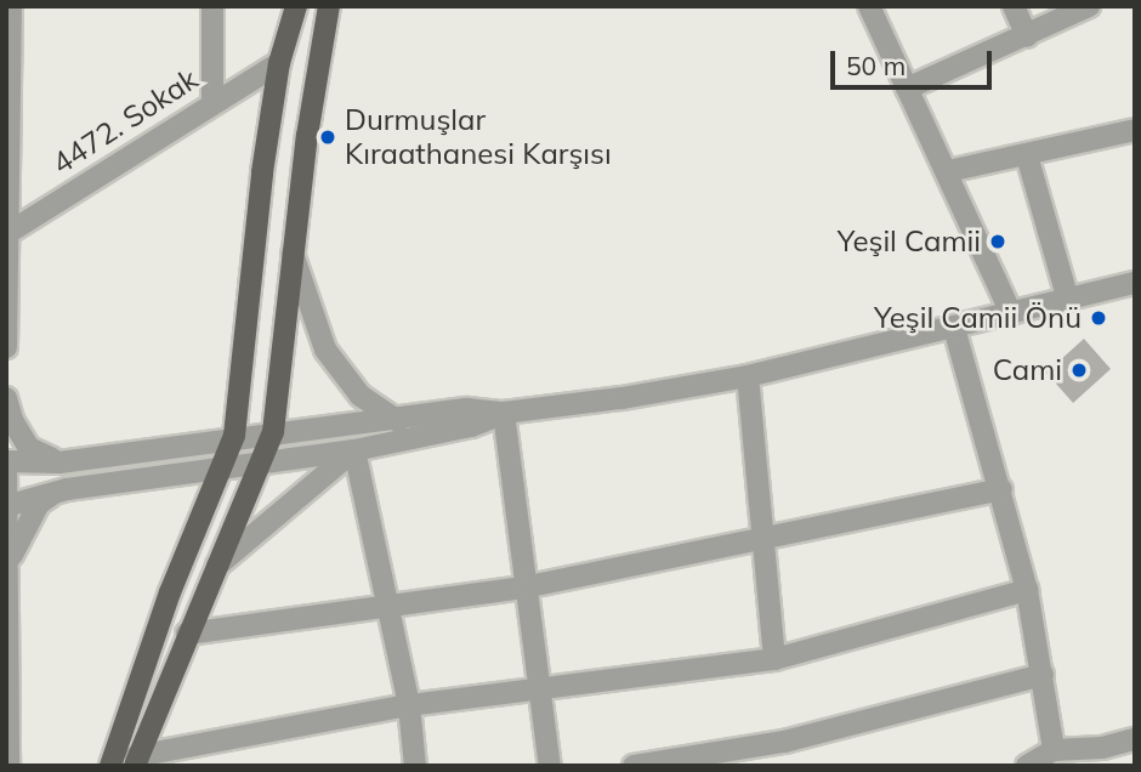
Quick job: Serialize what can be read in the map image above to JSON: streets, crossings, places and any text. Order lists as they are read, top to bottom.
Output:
{
  "streets": {
    "street": ["4472. Sokak"]
  },
  "places": [
    "Durmuşlar Kıraathanesi Karşısı",
    "Yeşil Camii",
    "Yeşil Camii Önü",
    "Cami"
  ],
  "scale_bar": "50 m"
}
